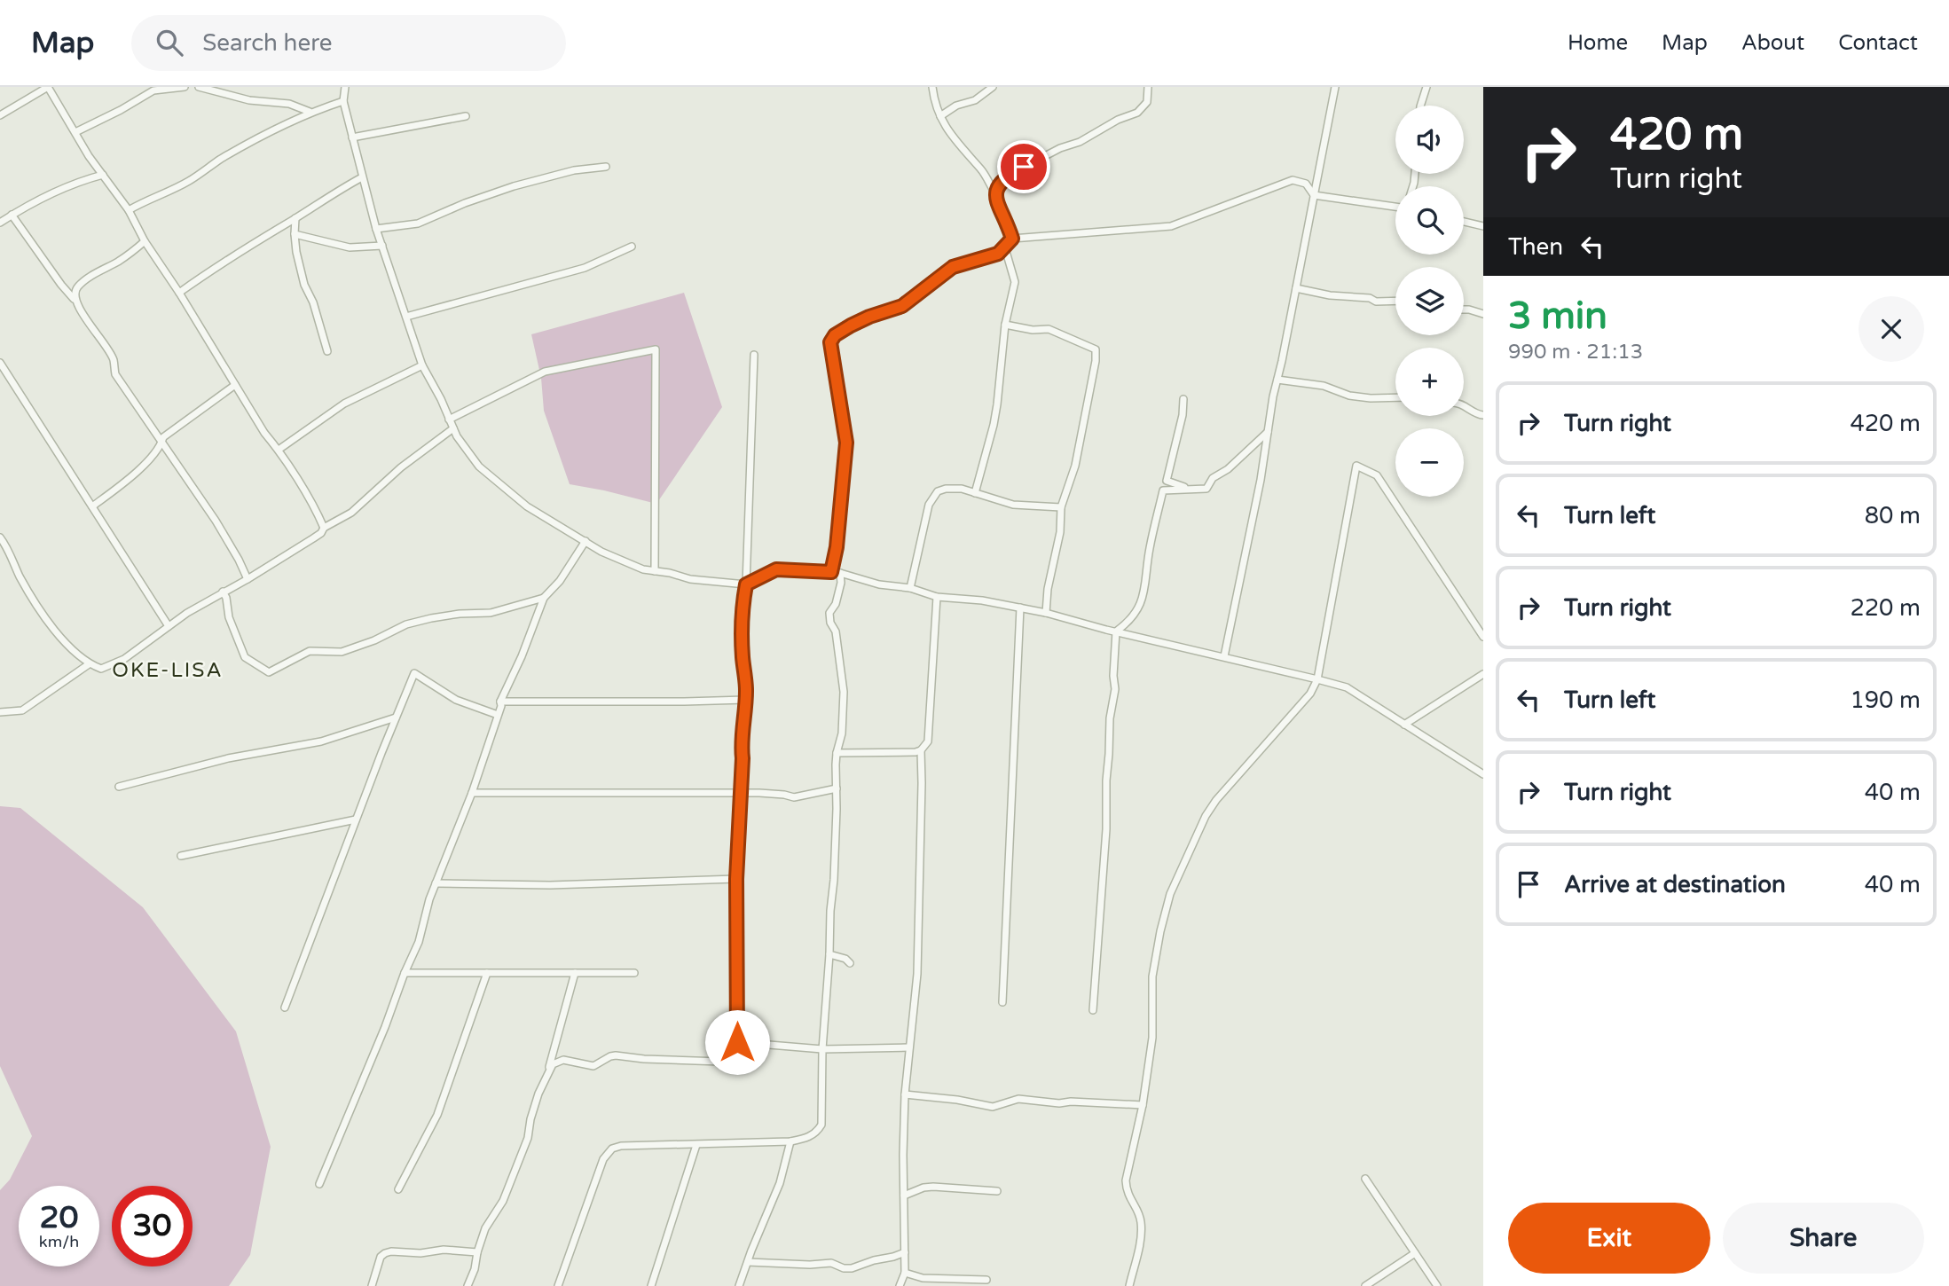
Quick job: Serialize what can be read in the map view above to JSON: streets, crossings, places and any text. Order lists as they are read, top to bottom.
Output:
{
  "districts": ["OKE-LISA"],
  "page": {
    "header": "Map",
    "search": "Search here",
    "nav": [
      "Home",
      "Map",
      "About",
      "Contact"
    ],
    "turn": ["420 m", "Turn right"],
    "map_buttons": ["+", "−"],
    "then": "Then",
    "heading": ["3 min", "990 m · 21:13"],
    "list": [
      {
        "name": "Turn right",
        "value": "420 m"
      },
      {
        "name": "Turn left",
        "value": "80 m"
      },
      {
        "name": "Turn right",
        "value": "220 m"
      },
      {
        "name": "Turn left",
        "value": "190 m"
      },
      {
        "name": "Turn right",
        "value": "40 m"
      },
      {
        "name": "Arrive at destination",
        "value": "40 m"
      }
    ],
    "speed": "20 km/h",
    "limit": "30",
    "buttons": ["Exit", "Share"]
  }
}
